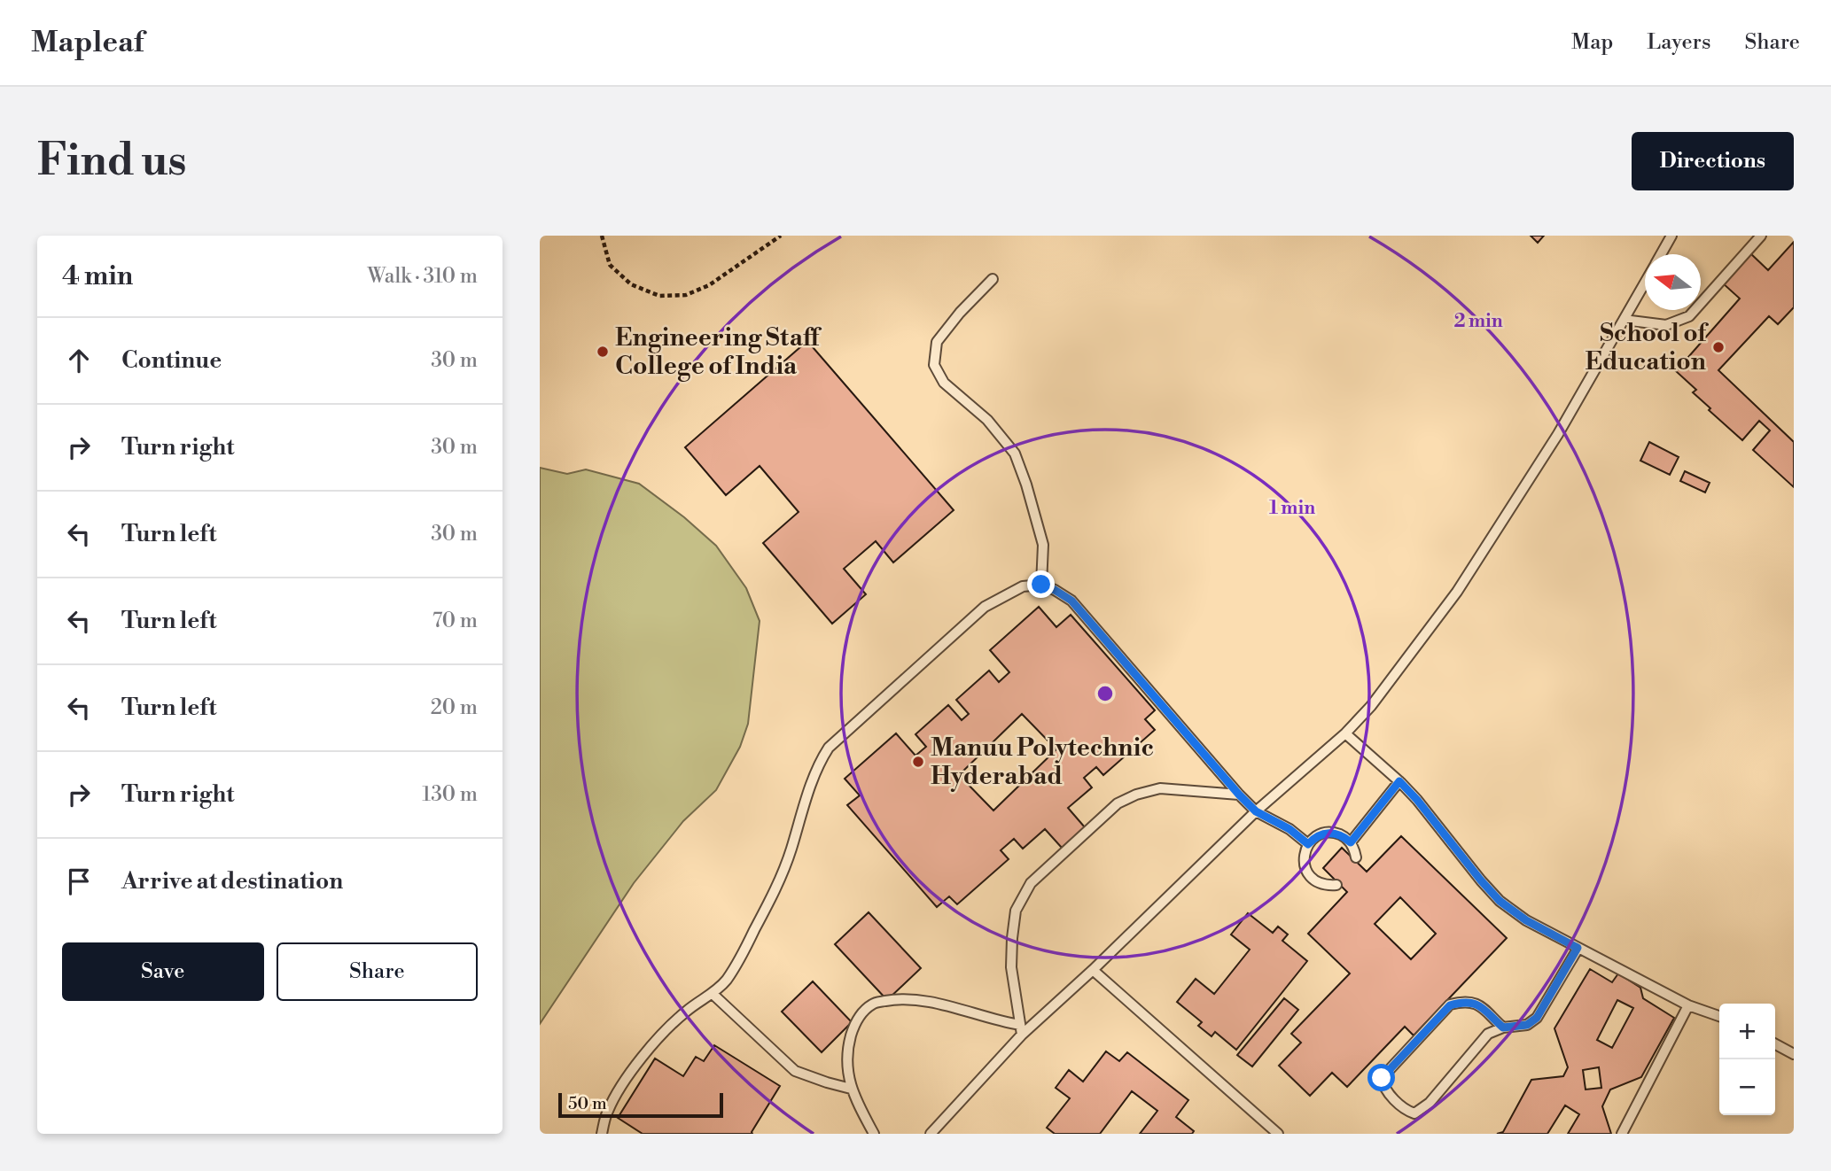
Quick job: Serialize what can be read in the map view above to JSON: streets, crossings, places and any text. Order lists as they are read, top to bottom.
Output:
{
  "places": ["School of Education", "Engineering Staff College of India", "Manuu Polytechnic Hyderabad"],
  "scale_bar": "50 m",
  "north": "left",
  "page": {
    "header": "Mapleaf",
    "nav": ["Map", "Layers", "Share"],
    "buttons": [
      "Directions",
      ["Save", "Share"]
    ],
    "title": "Find us",
    "heading": ["4 min", "Walk · 310 m"],
    "list": [
      ["Continue", "30 m"],
      ["Turn right", "30 m"],
      ["Turn left", "30 m"],
      ["Turn left", "70 m"],
      ["Turn left", "20 m"],
      ["Turn right", "130 m"],
      "Arrive at destination"
    ],
    "map_buttons": ["+", "−"],
    "scale": "50 m"
  },
  "rings": ["2 min", "1 min"]
}
